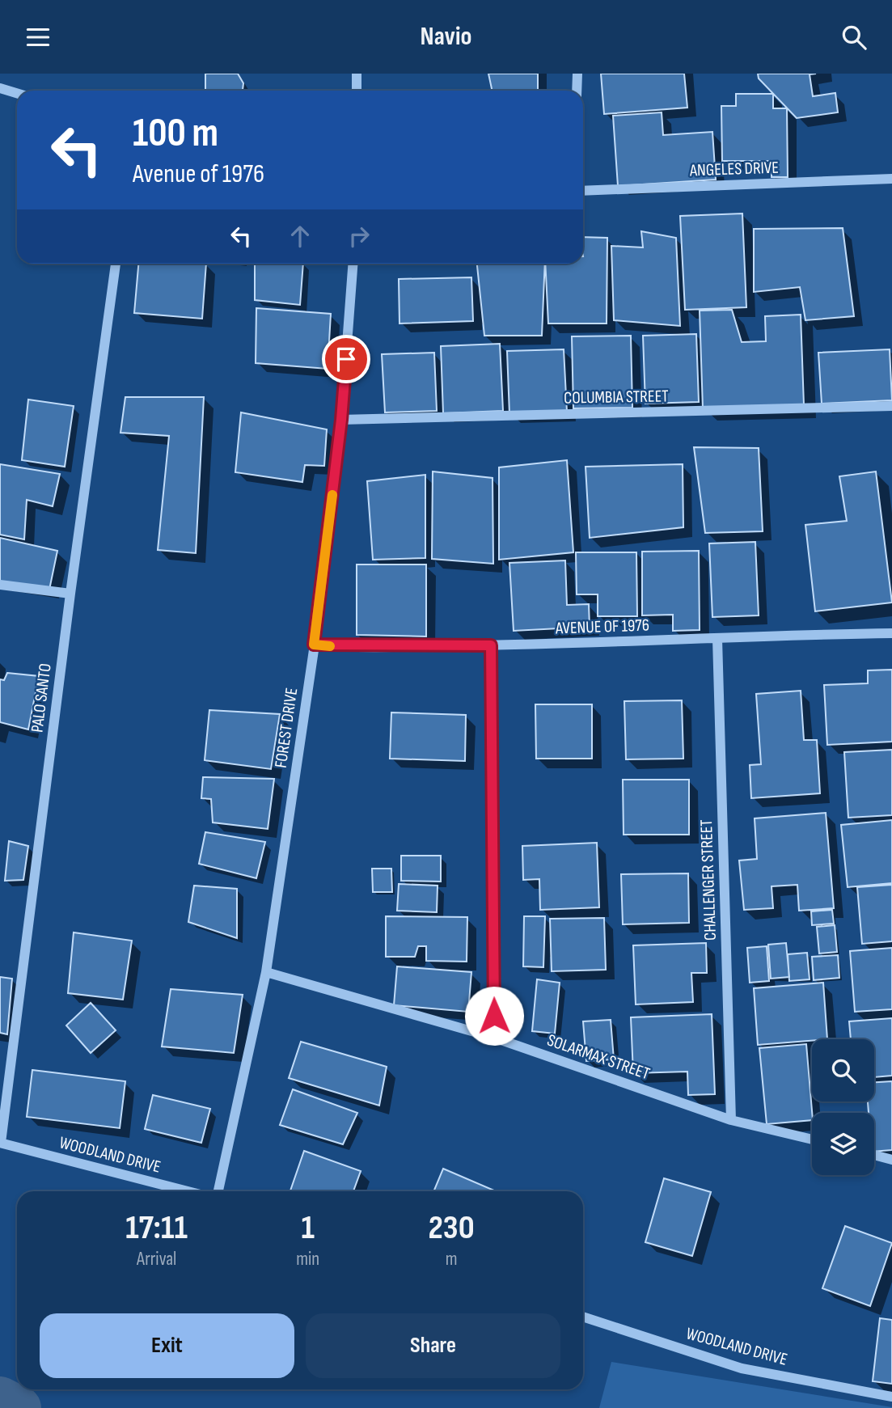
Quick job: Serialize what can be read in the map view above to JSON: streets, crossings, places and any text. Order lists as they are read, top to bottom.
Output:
{
  "streets": {
    "street": [
      "ANGELES DRIVE",
      "COLUMBIA STREET",
      "AVENUE OF 1976",
      "PALO SANTO",
      "FOREST DRIVE",
      "CHALLENGER STREET",
      "SOLARMAX STREET",
      "WOODLAND DRIVE"
    ]
  },
  "crossings": [
    ["COLUMBIA STREET", "FOREST DRIVE"],
    ["AVENUE OF 1976", "FOREST DRIVE"],
    ["AVENUE OF 1976", "CHALLENGER STREET"],
    ["PALO SANTO", "WOODLAND DRIVE"],
    ["FOREST DRIVE", "SOLARMAX STREET"],
    ["CHALLENGER STREET", "SOLARMAX STREET"]
  ],
  "page": {
    "header": "Navio",
    "turn": ["100 m", "Avenue of 1976"],
    "eta": [
      "17:11",
      "Arrival",
      "1",
      "min",
      "230",
      "m"
    ],
    "buttons": ["Exit", "Share"]
  }
}
